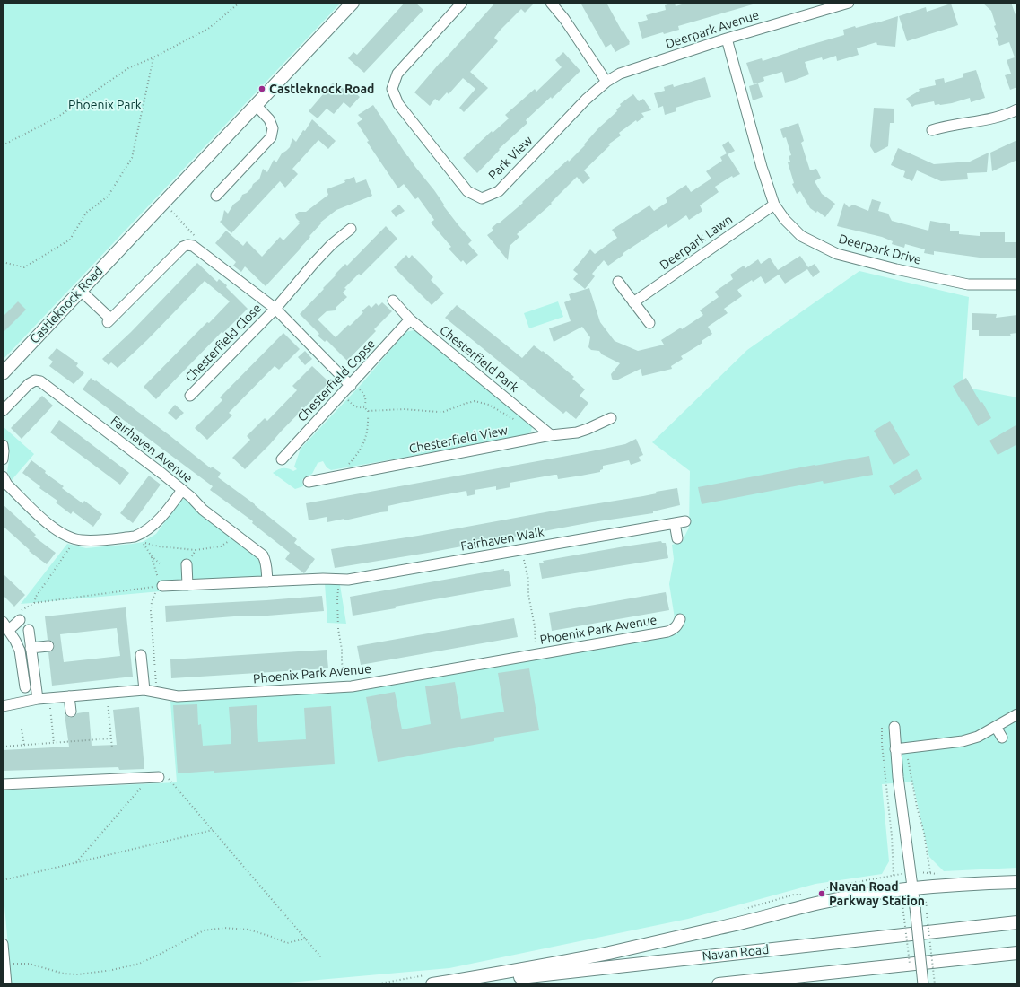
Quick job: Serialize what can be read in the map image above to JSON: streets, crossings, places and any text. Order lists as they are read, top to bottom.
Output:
{
  "streets": {
    "main road": ["Castleknock Road", "Navan Road"],
    "street": [
      "Deerpark Avenue",
      "Park View",
      "Deerpark Lawn",
      "Deerpark Drive",
      "Chesterfield Close",
      "Chesterfield Park",
      "Chesterfield Copse",
      "Chesterfield View",
      "Fairhaven Avenue",
      "Fairhaven Walk",
      "Phoenix Park Avenue"
    ]
  },
  "crossings": [
    ["Deerpark Avenue", "Park View"],
    ["Deerpark Avenue", "Deerpark Drive"],
    ["Deerpark Lawn", "Deerpark Drive"],
    ["Chesterfield Park", "Chesterfield Copse"],
    ["Chesterfield Park", "Chesterfield View"],
    ["Fairhaven Avenue", "Fairhaven Walk"]
  ],
  "parks": ["Phoenix Park"],
  "places": ["Castleknock Road", "Navan Road Parkway Station"]
}
